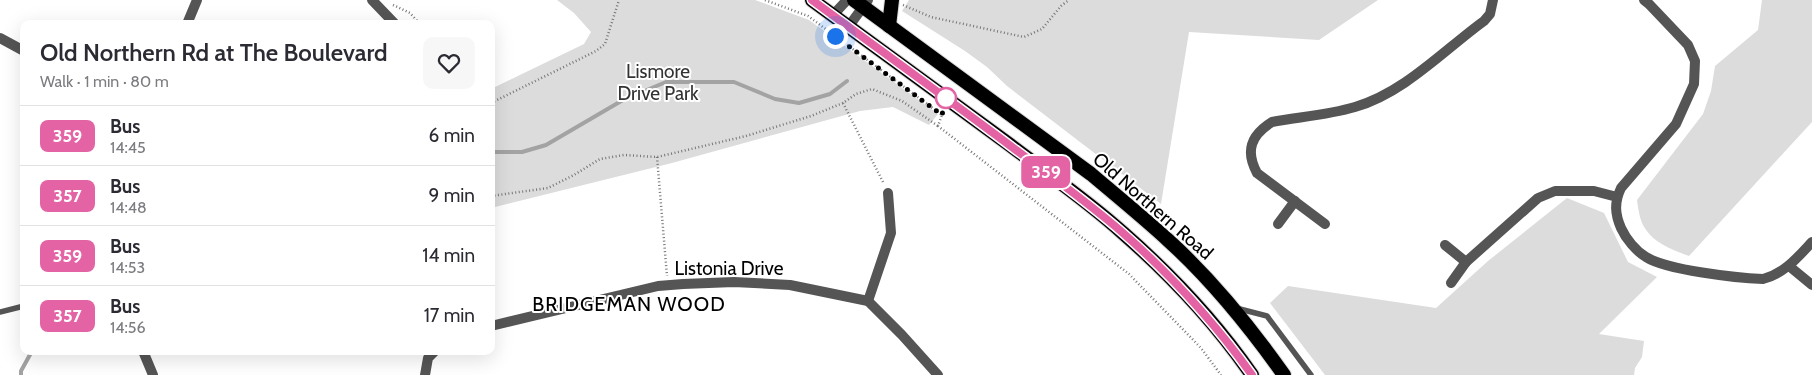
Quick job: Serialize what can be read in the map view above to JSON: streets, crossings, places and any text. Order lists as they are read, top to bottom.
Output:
{
  "streets": {
    "highway": ["Old Northern Road"],
    "street": ["Listonia Drive"]
  },
  "districts": ["BRIDGEMAN WOOD"],
  "parks": ["Lismore Drive Park"],
  "lines": ["bus line 359"],
  "page": {
    "on_map": "359",
    "heading": ["Old Northern Rd at The Boulevard", "Walk · 1 min · 80 m"],
    "list": [
      {
        "mark": "359",
        "name": "Bus",
        "note": "14:45",
        "value": "6 min"
      },
      {
        "mark": "357",
        "name": "Bus",
        "note": "14:48",
        "value": "9 min"
      },
      {
        "mark": "359",
        "name": "Bus",
        "note": "14:53",
        "value": "14 min"
      },
      {
        "mark": "357",
        "name": "Bus",
        "note": "14:56",
        "value": "17 min"
      }
    ]
  }
}
